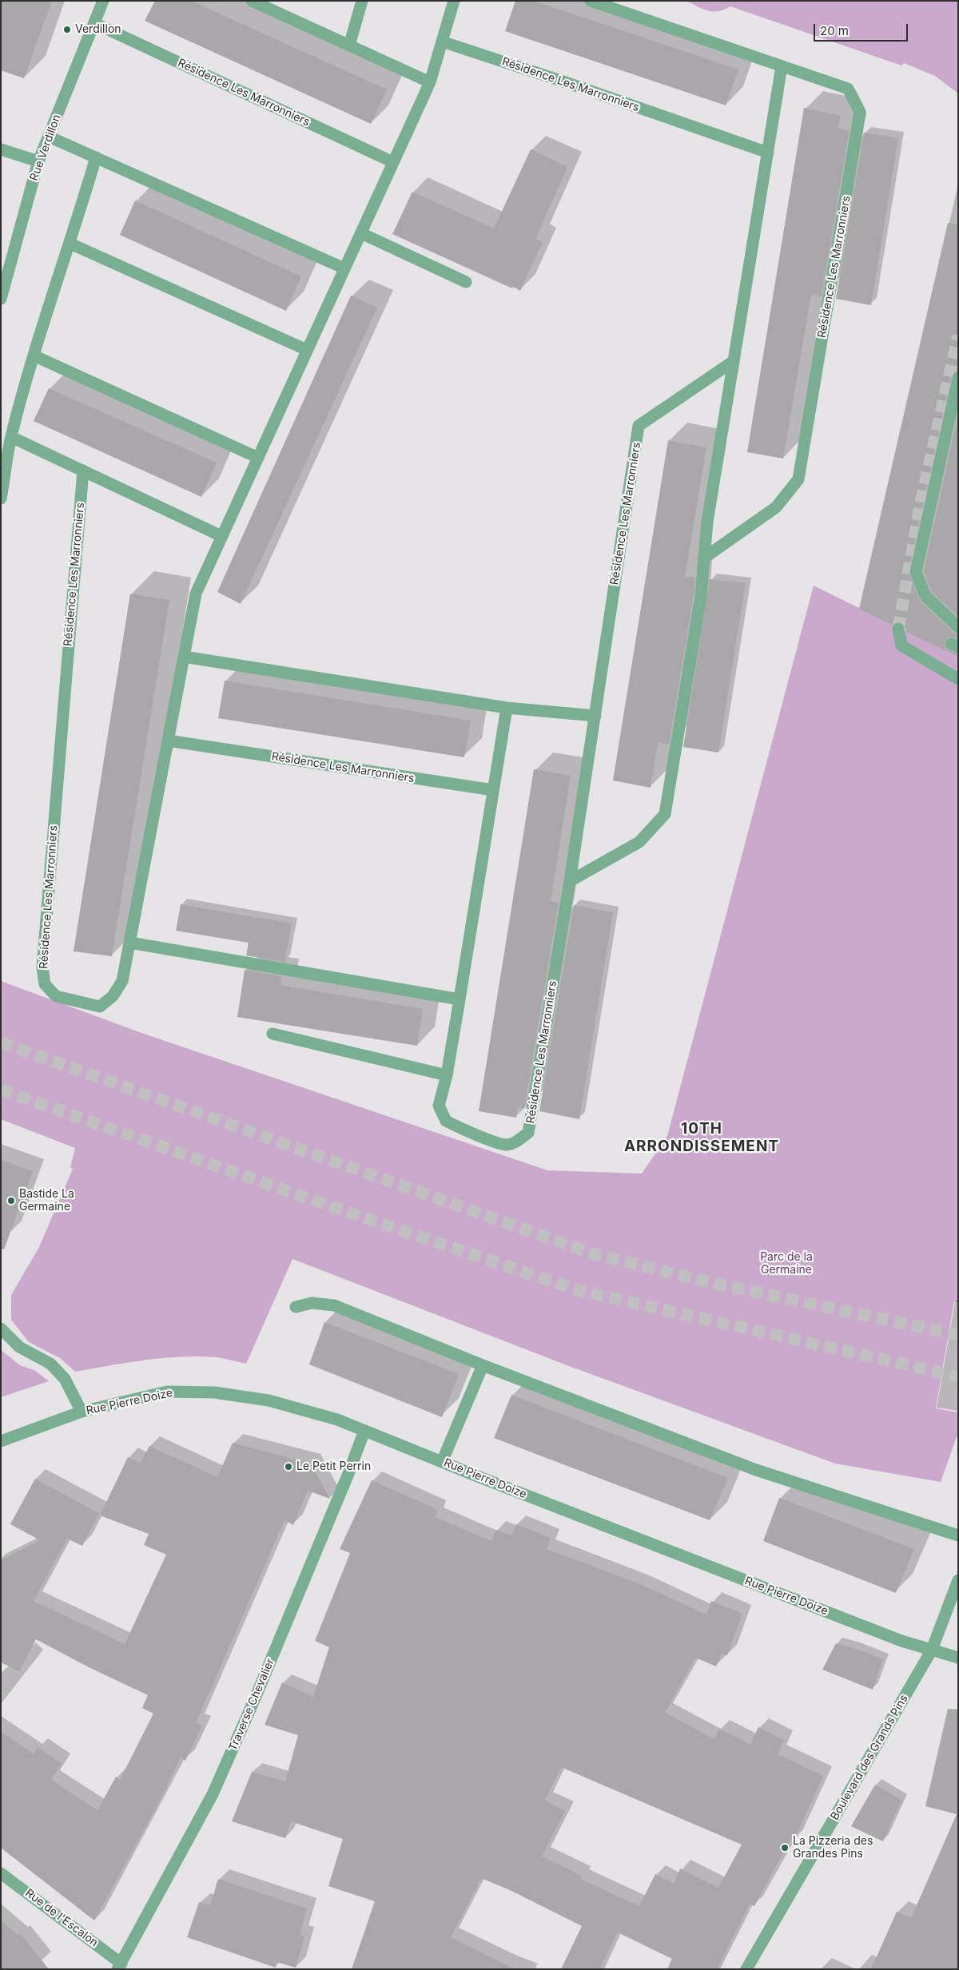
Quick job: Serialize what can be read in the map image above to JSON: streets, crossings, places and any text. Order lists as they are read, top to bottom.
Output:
{
  "streets": {
    "street": [
      "Résidence Les Marronniers",
      "Rue Verdillon",
      "Rue Pierre Doize",
      "Traverse Chevalier",
      "Boulevard des Grands Pins",
      "Rue de l'Escalon"
    ]
  },
  "crossings": [
    ["Résidence Les Marronniers", "Rue Verdillon"],
    ["Rue Pierre Doize", "Traverse Chevalier"],
    ["Rue Pierre Doize", "Boulevard des Grands Pins"],
    ["Traverse Chevalier", "Rue de l'Escalon"]
  ],
  "districts": ["10TH ARRONDISSEMENT"],
  "parks": ["Parc de la Germaine"],
  "places": [
    "Verdillon",
    "Bastide La Germaine",
    "Le Petit Perrin",
    "La Pizzeria des Grandes Pins"
  ],
  "scale_bar": "20 m"
}
